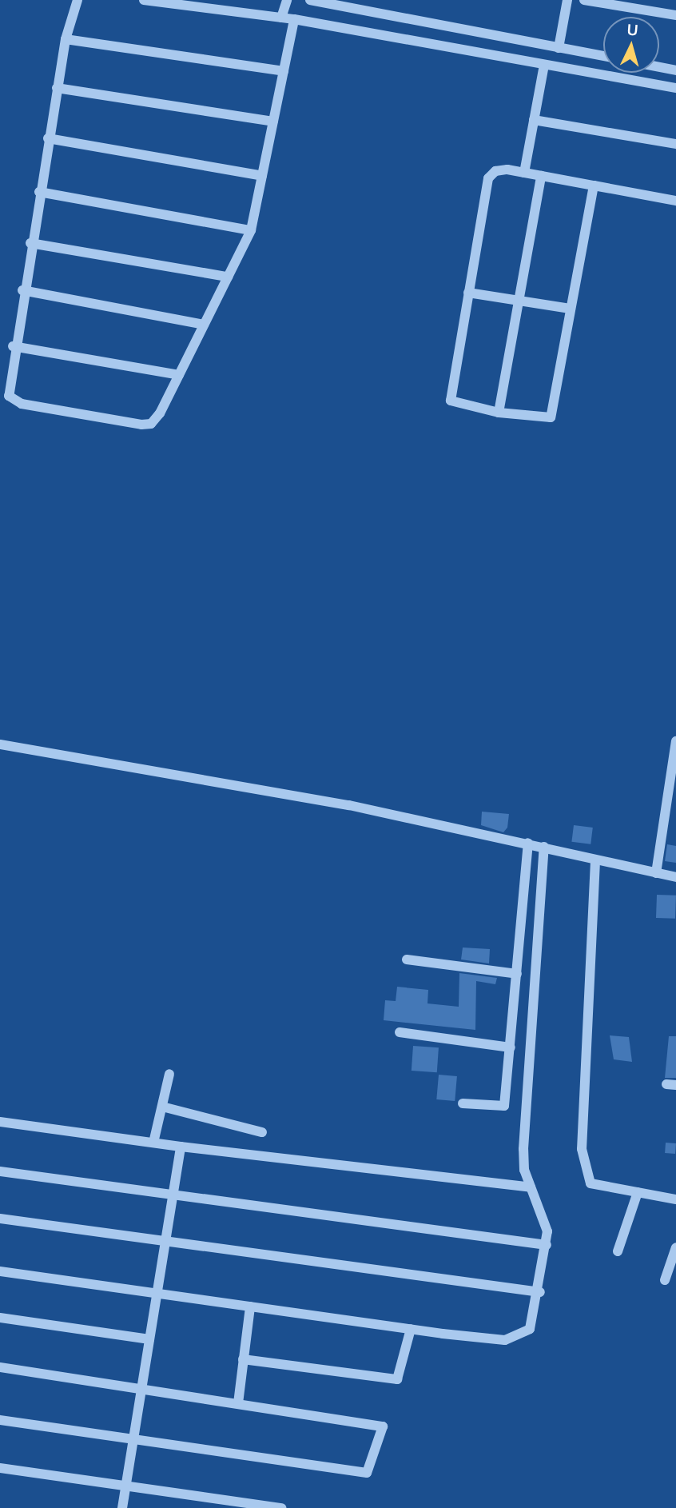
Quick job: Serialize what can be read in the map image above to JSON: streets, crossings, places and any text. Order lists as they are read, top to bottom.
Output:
{
  "north": "top"
}
